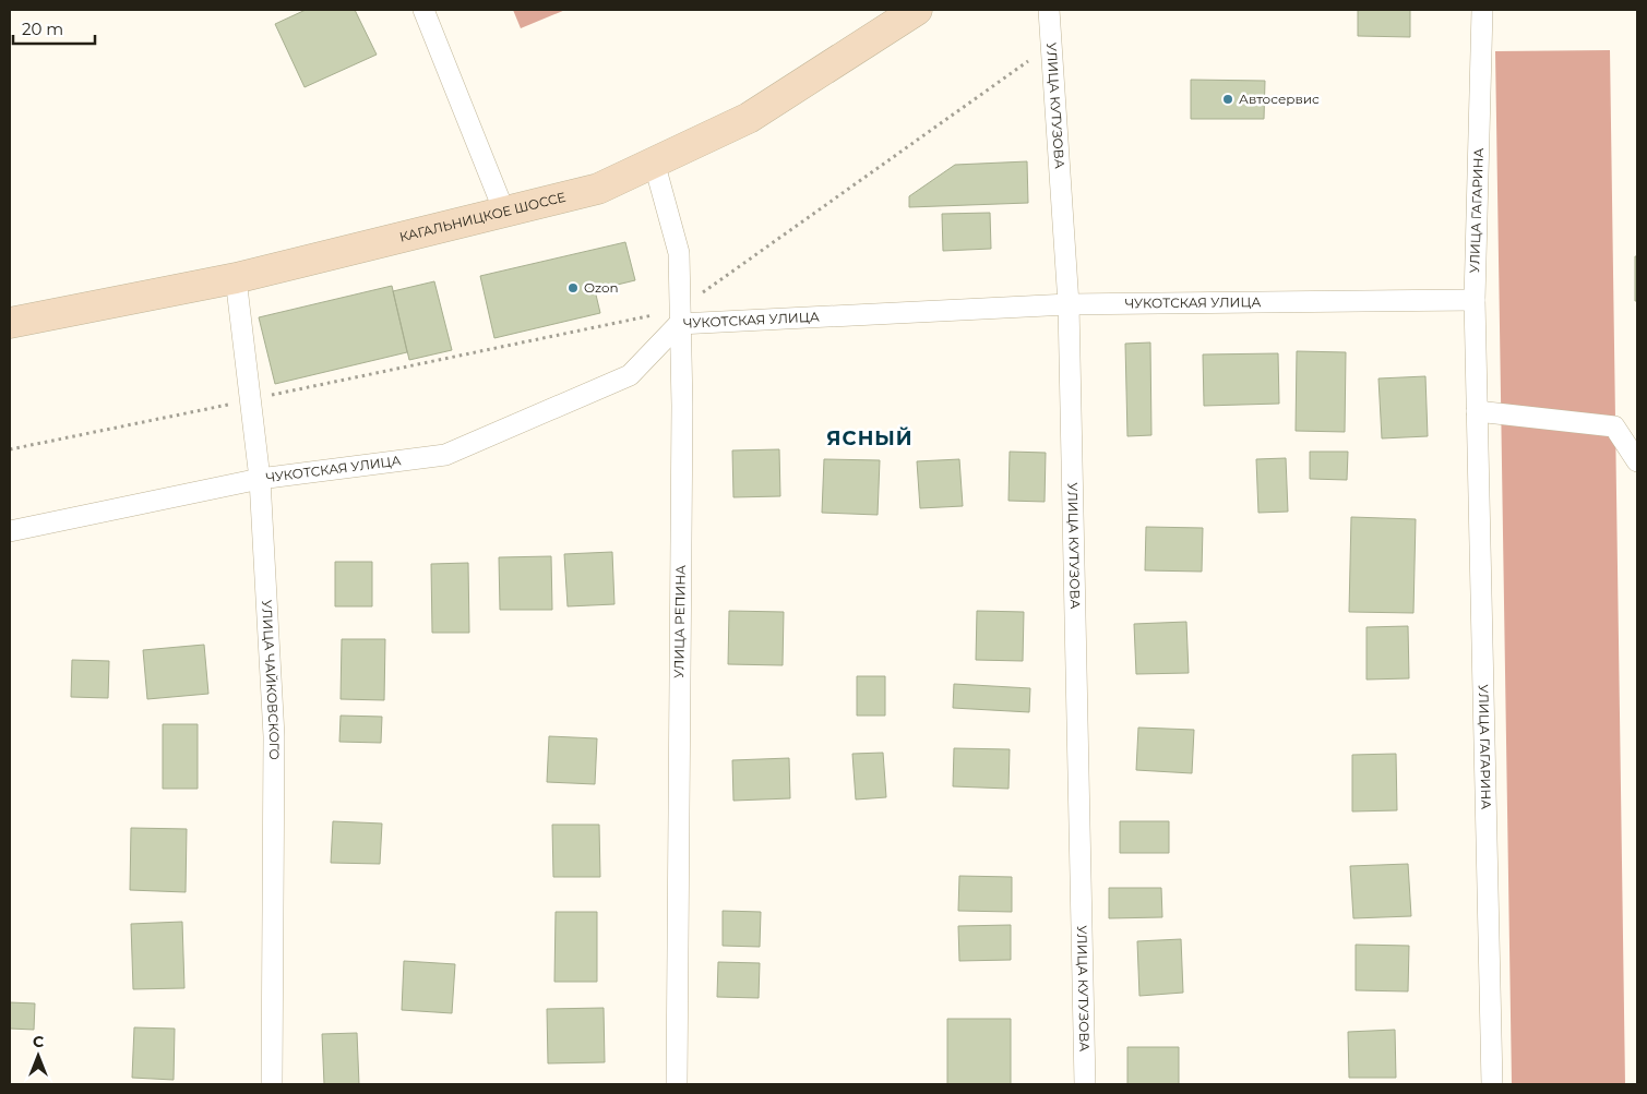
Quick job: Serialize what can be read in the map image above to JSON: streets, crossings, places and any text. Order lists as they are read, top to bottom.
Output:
{
  "streets": {
    "main road": ["КАГАЛЬНИЦКОЕ ШОССЕ"],
    "street": [
      "УЛИЦА КУТУЗОВА",
      "УЛИЦА ГАГАРИНА",
      "ЧУКОТСКАЯ УЛИЦА",
      "УЛИЦА РЕПИНА",
      "УЛИЦА ЧАЙКОВСКОГО"
    ]
  },
  "crossings": [
    ["УЛИЦА КУТУЗОВА", "ЧУКОТСКАЯ УЛИЦА"],
    ["УЛИЦА ГАГАРИНА", "ЧУКОТСКАЯ УЛИЦА"],
    ["КАГАЛЬНИЦКОЕ ШОССЕ", "УЛИЦА РЕПИНА"],
    ["КАГАЛЬНИЦКОЕ ШОССЕ", "УЛИЦА ЧАЙКОВСКОГО"],
    ["ЧУКОТСКАЯ УЛИЦА", "УЛИЦА РЕПИНА"],
    ["ЧУКОТСКАЯ УЛИЦА", "УЛИЦА ЧАЙКОВСКОГО"]
  ],
  "districts": ["ЯСНЫЙ"],
  "places": ["Автосервис", "Ozon"],
  "scale_bar": "20 m",
  "north": "top"
}
